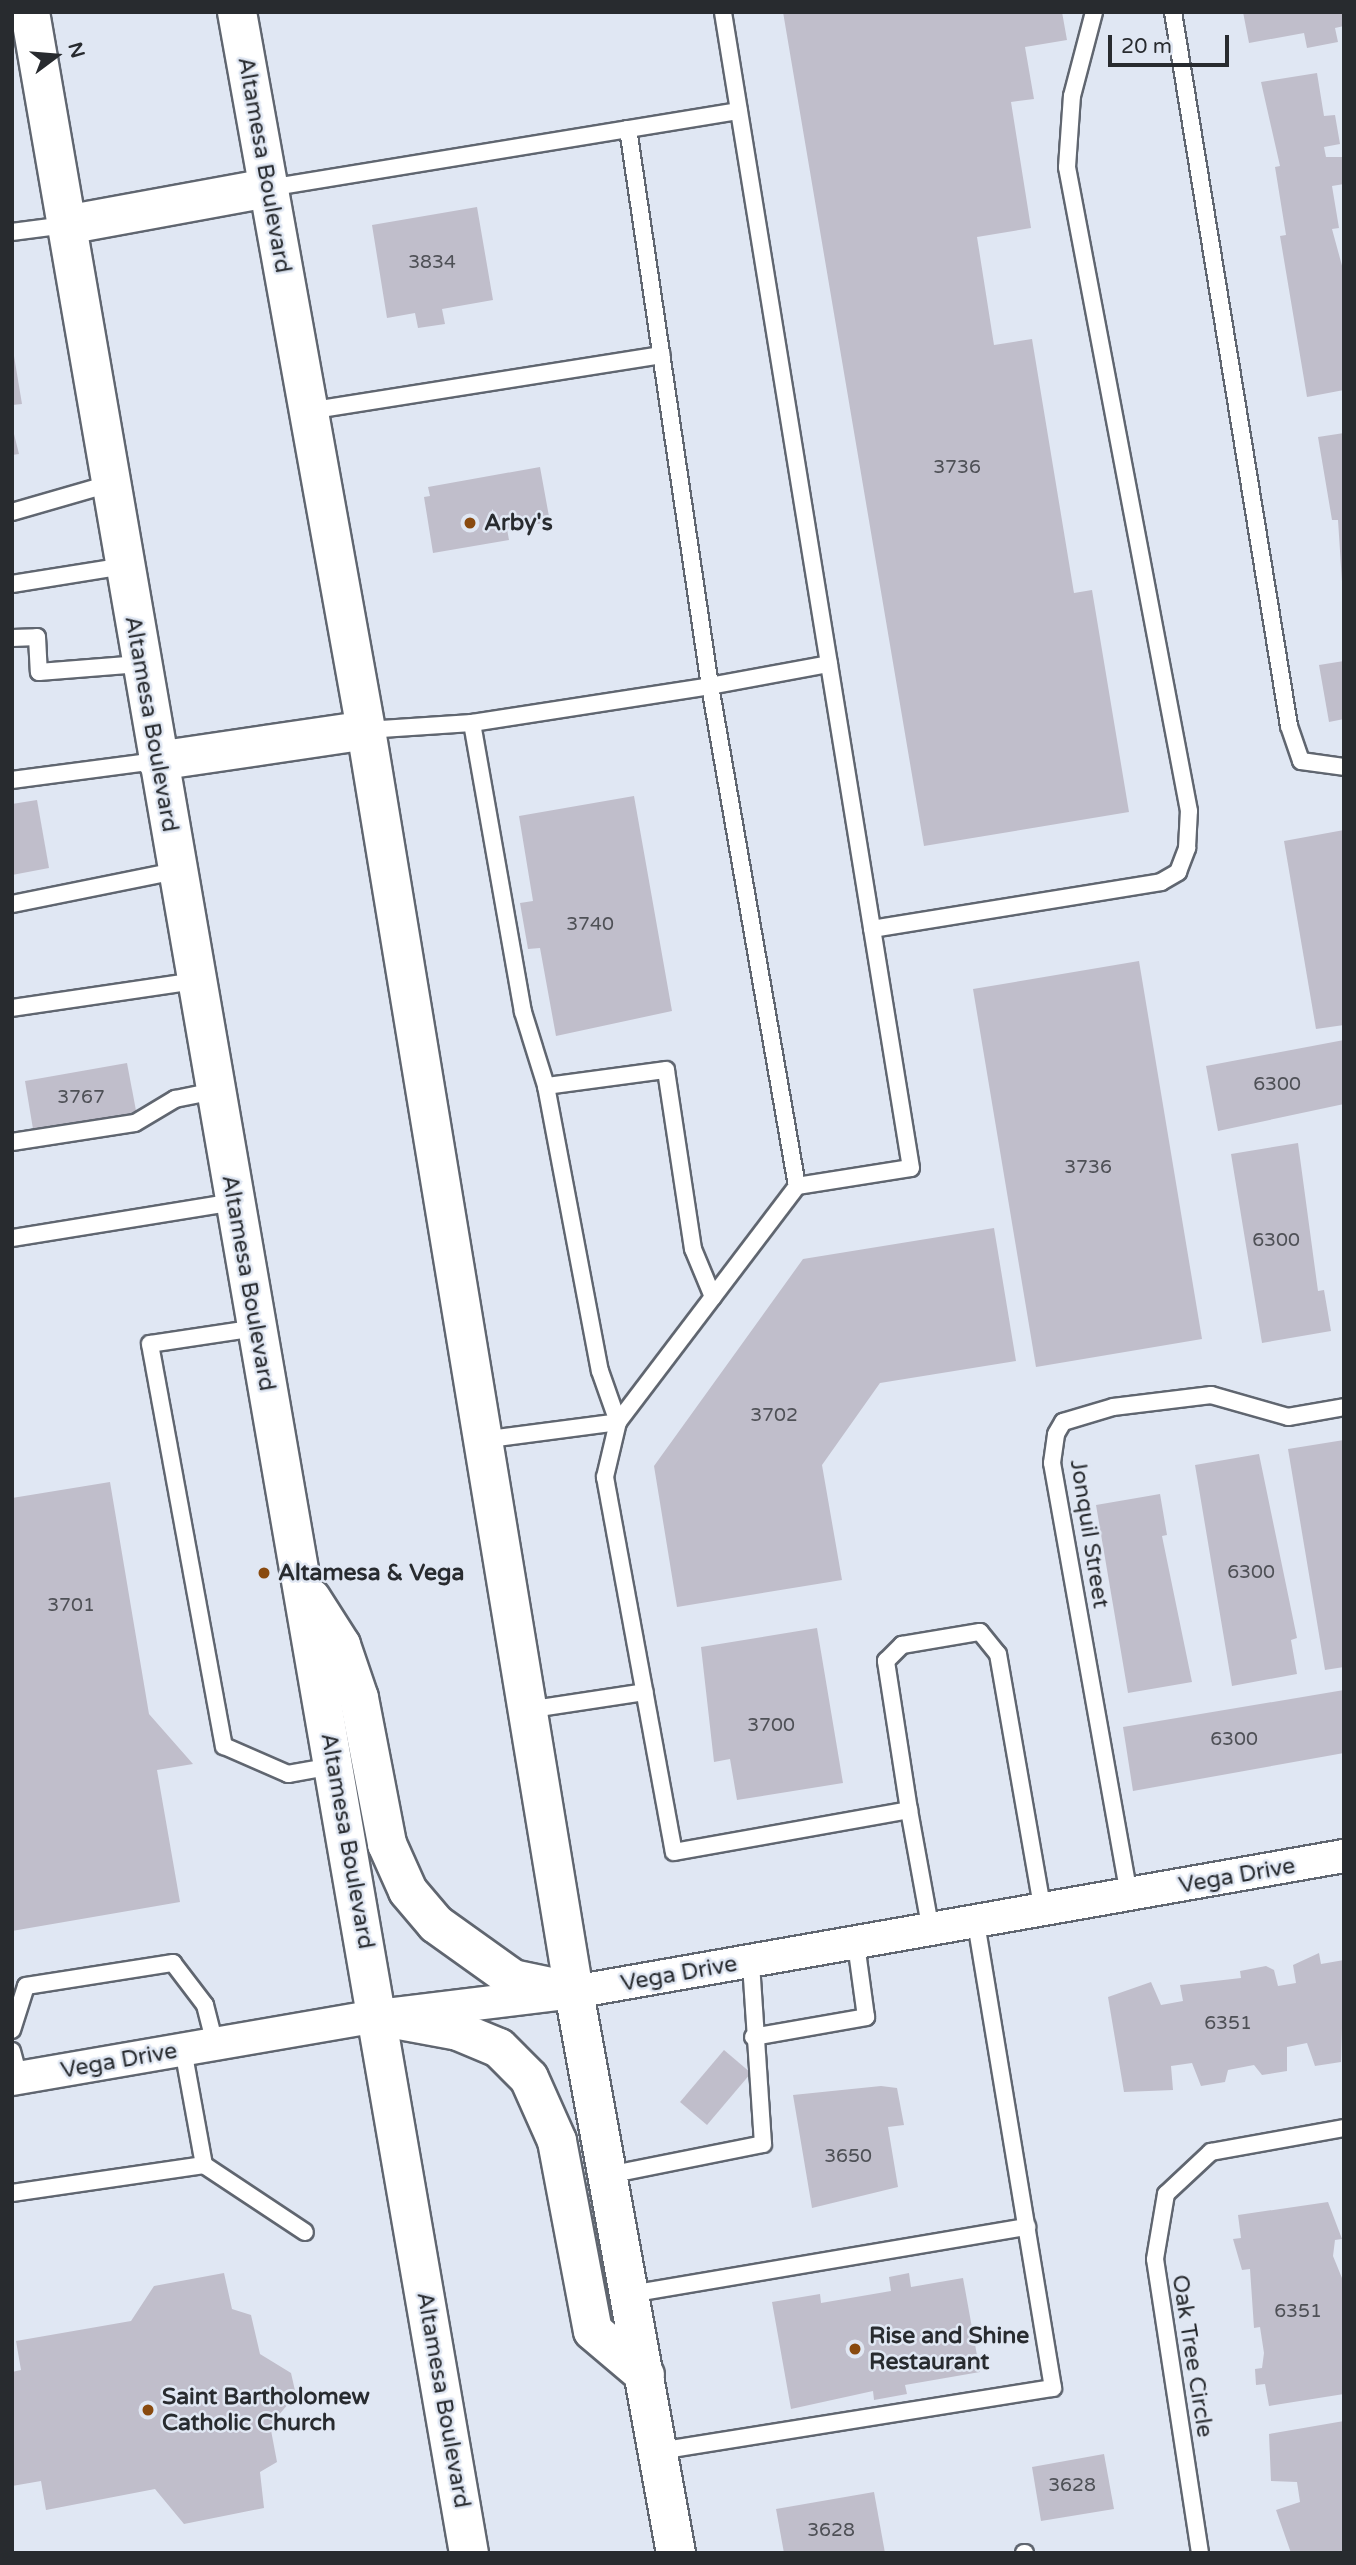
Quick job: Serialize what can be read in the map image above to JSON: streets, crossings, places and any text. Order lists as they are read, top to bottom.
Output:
{
  "streets": {
    "main road": ["Altamesa Boulevard"],
    "street": ["Vega Drive"],
    "lane": ["Jonquil Street", "Oak Tree Circle"]
  },
  "crossings": [
    ["Altamesa Boulevard", "Vega Drive"],
    ["Jonquil Street", "Vega Drive"]
  ],
  "places": [
    "Arby's",
    "Altamesa & Vega",
    "Rise and Shine Restaurant",
    "Saint Bartholomew Catholic Church"
  ],
  "house_numbers": [
    "3834",
    "3736",
    "3740",
    "6300",
    "3767",
    "3736",
    "6300",
    "3702",
    "6300",
    "3701",
    "3700",
    "6300",
    "6351",
    "3650",
    "6351",
    "3628",
    "3628"
  ],
  "scale_bar": "20 m",
  "north": "right"
}
